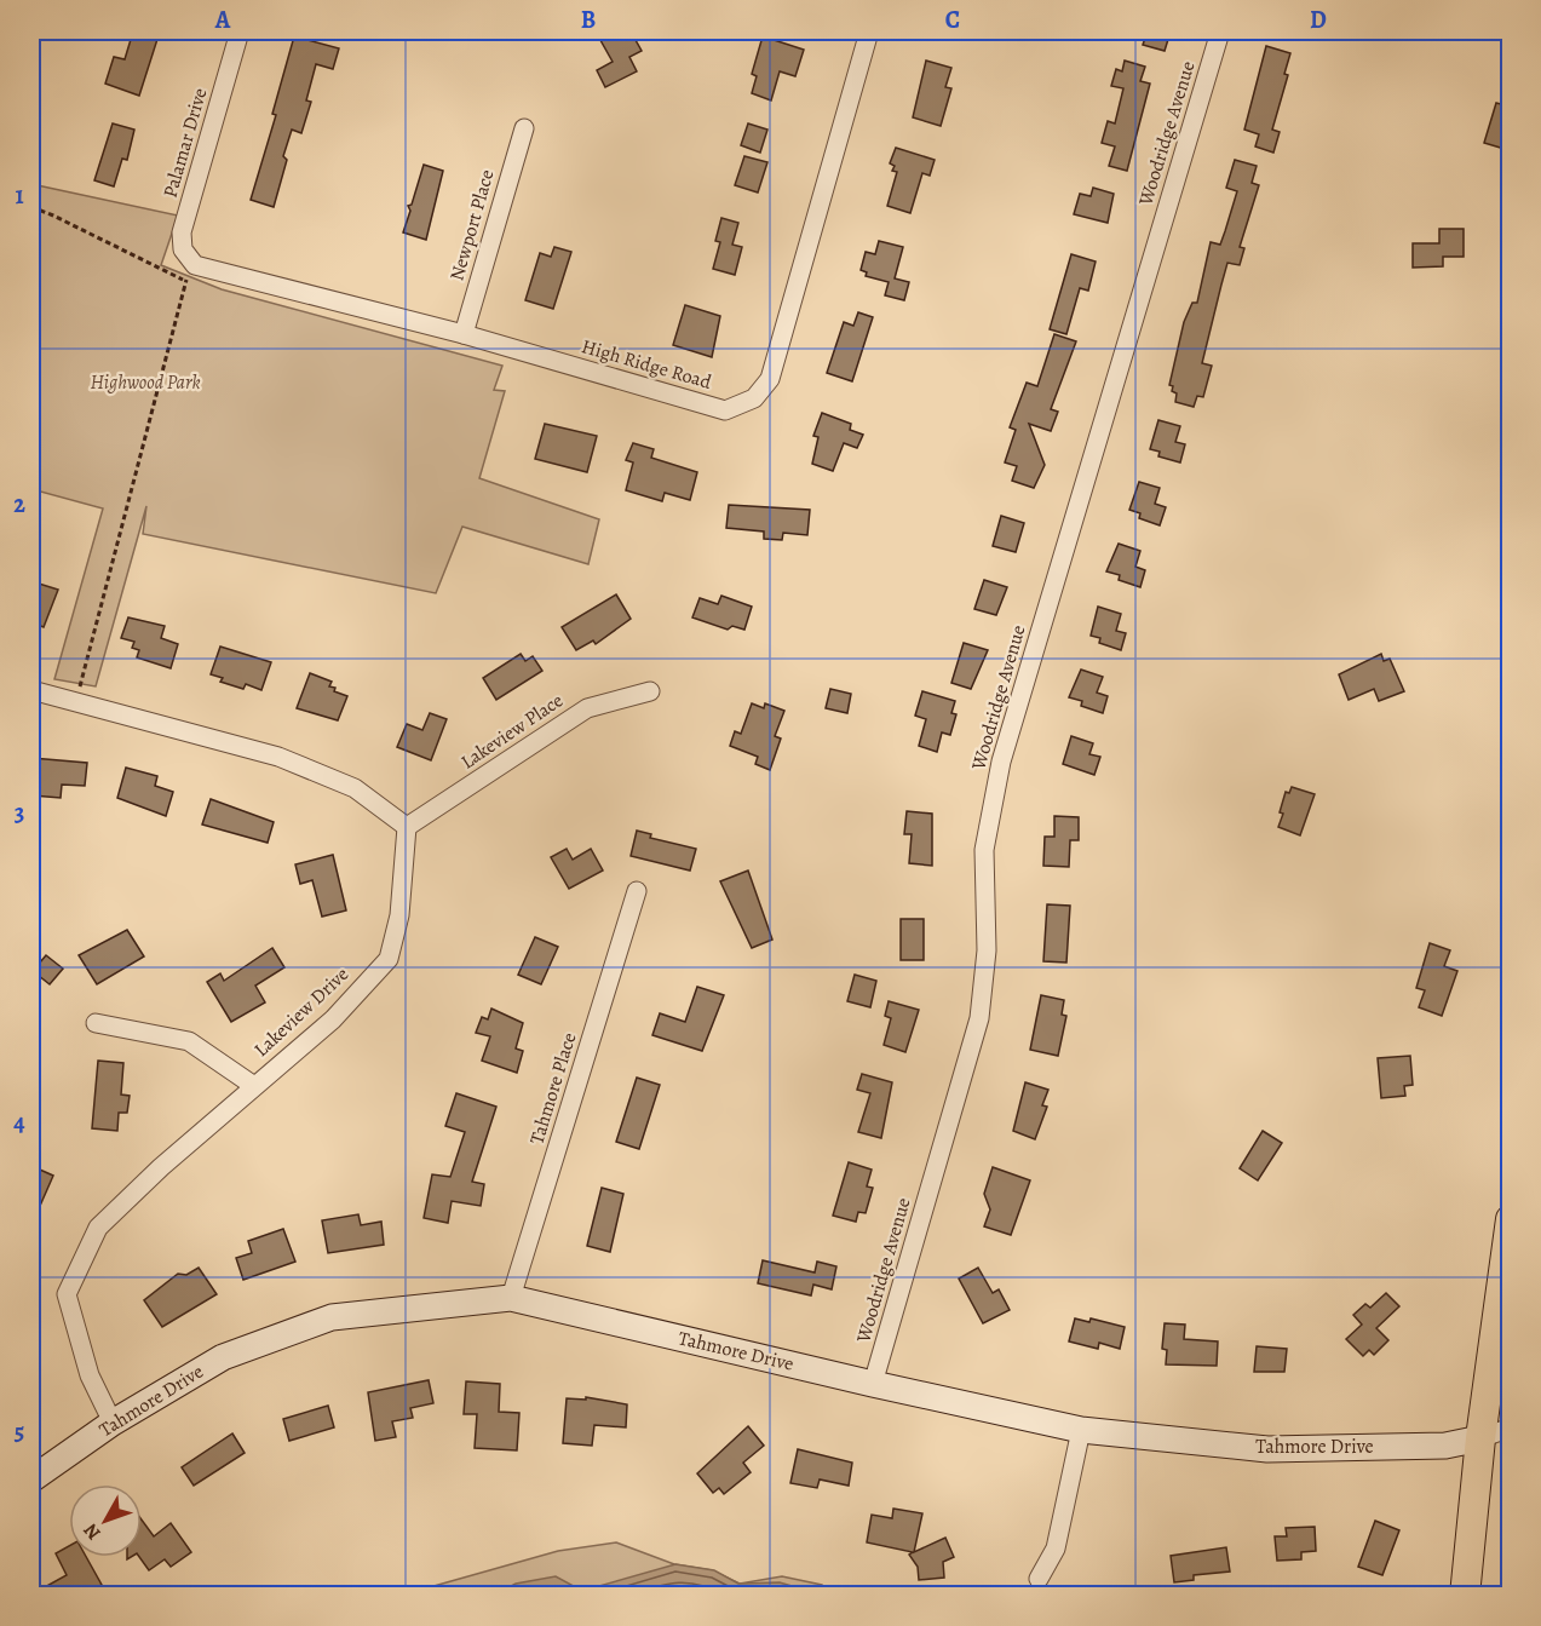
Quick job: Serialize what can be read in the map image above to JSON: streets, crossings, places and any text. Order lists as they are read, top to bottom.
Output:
{
  "streets": {
    "street": [
      "Woodridge Avenue",
      "Palamar Drive",
      "Newport Place",
      "High Ridge Road",
      "Lakeview Place",
      "Lakeview Drive",
      "Tahmore Place",
      "Tahmore Drive"
    ]
  },
  "crossings": [
    ["Woodridge Avenue", "Tahmore Drive"],
    ["Palamar Drive", "High Ridge Road"],
    ["Newport Place", "High Ridge Road"],
    ["Lakeview Place", "Lakeview Drive"],
    ["Lakeview Drive", "Tahmore Drive"],
    ["Tahmore Place", "Tahmore Drive"]
  ],
  "parks": ["Highwood Park"],
  "north": "bottom left",
  "grid": {
    "columns": [
      "A",
      "B",
      "C",
      "D"
    ],
    "rows": [
      "1",
      "2",
      "3",
      "4",
      "5"
    ]
  }
}
